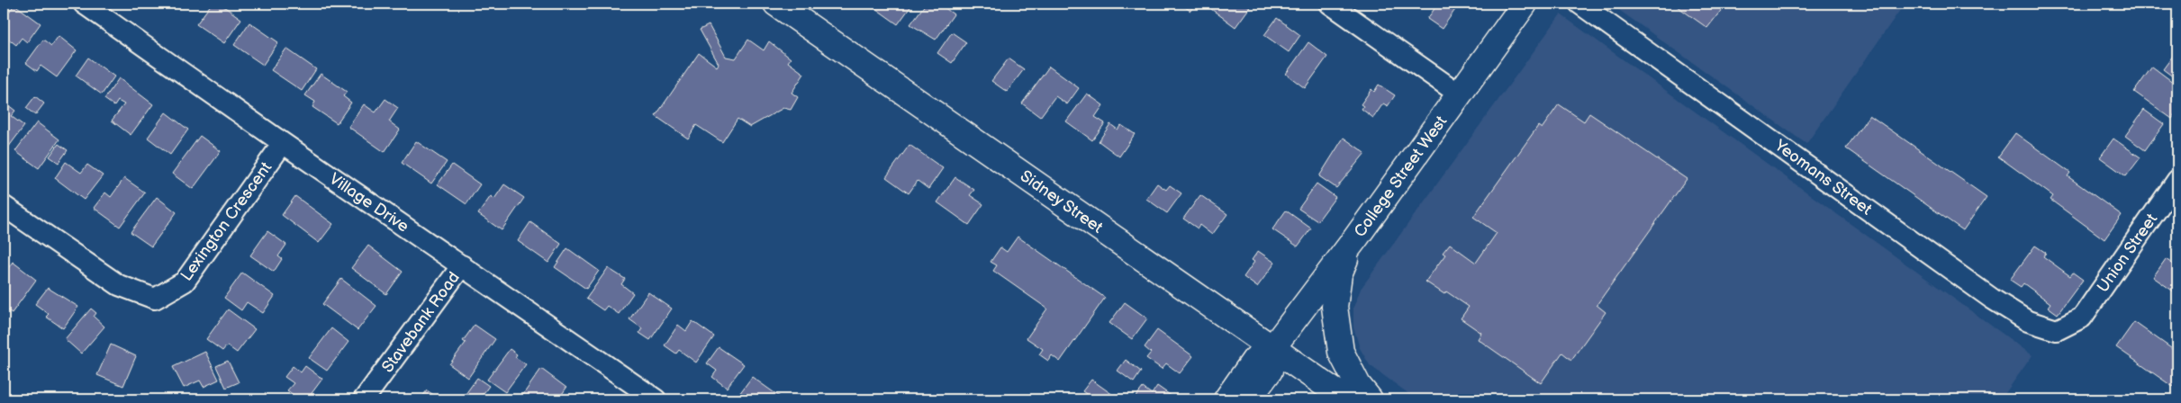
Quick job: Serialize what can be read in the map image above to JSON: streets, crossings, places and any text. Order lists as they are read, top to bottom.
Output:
{
  "streets": {
    "main road": ["College Street West", "Sidney Street"],
    "street": [
      "Yeomans Street",
      "Village Drive",
      "Lexington Crescent",
      "Union Street",
      "Stavebank Road"
    ]
  },
  "crossings": [
    ["College Street West", "Sidney Street"],
    ["Yeomans Street", "Union Street"],
    ["Village Drive", "Lexington Crescent"],
    ["Village Drive", "Stavebank Road"]
  ]
}
